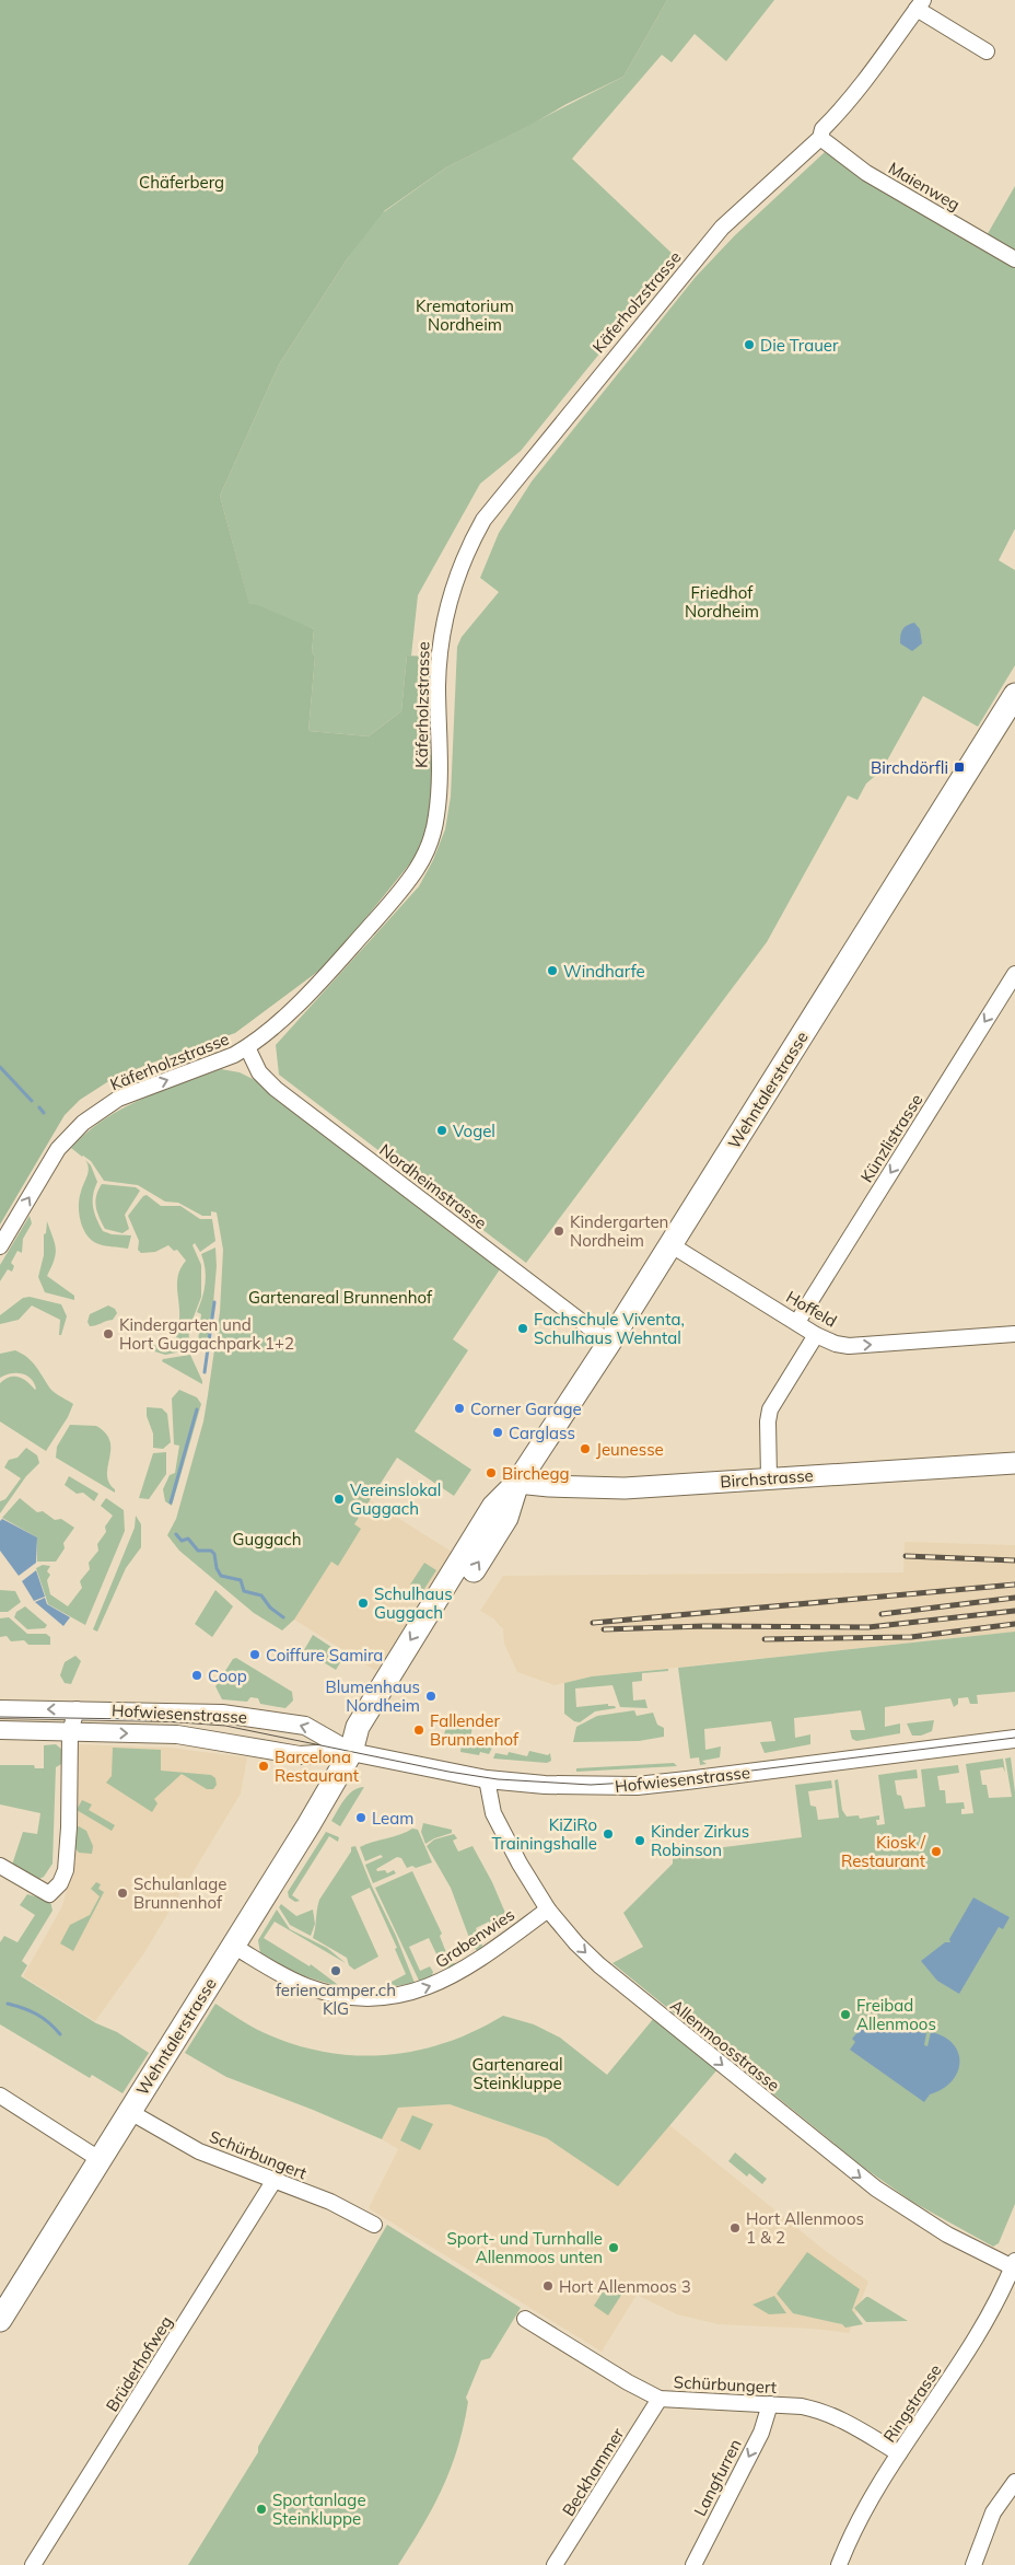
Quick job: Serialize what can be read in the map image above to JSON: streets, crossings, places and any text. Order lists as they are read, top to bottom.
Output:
{
  "streets": {
    "main road": ["Wehntalerstrasse", "Birchstrasse"],
    "street": [
      "Maienweg",
      "Käferholzstrasse",
      "Künzlistrasse",
      "Nordheimstrasse",
      "Hoffeld",
      "Hofwiesenstrasse",
      "Grabenwies",
      "Allenmoosstrasse",
      "Schürbungert",
      "Brüderhofweg",
      "Ringstrasse",
      "Beckhammer",
      "Langfurren"
    ]
  },
  "crossings": [
    ["Maienweg", "Käferholzstrasse"],
    ["Käferholzstrasse", "Nordheimstrasse"],
    ["Wehntalerstrasse", "Nordheimstrasse"],
    ["Wehntalerstrasse", "Hoffeld"],
    ["Wehntalerstrasse", "Birchstrasse"],
    ["Wehntalerstrasse", "Hofwiesenstrasse"],
    ["Wehntalerstrasse", "Grabenwies"],
    ["Wehntalerstrasse", "Schürbungert"],
    ["Künzlistrasse", "Hoffeld"],
    ["Hofwiesenstrasse", "Allenmoosstrasse"],
    ["Grabenwies", "Allenmoosstrasse"],
    ["Allenmoosstrasse", "Ringstrasse"],
    ["Schürbungert", "Brüderhofweg"],
    ["Schürbungert", "Ringstrasse"],
    ["Schürbungert", "Beckhammer"],
    ["Schürbungert", "Langfurren"]
  ],
  "one_way": [
    "Künzlistrasse",
    "Hoffeld",
    "Grabenwies",
    "Allenmoosstrasse",
    "Langfurren"
  ],
  "parks": [
    "Chäferberg",
    "Krematorium Nordheim",
    "Friedhof Nordheim",
    "Gartenareal Brunnenhof",
    "Guggach",
    "Gartenareal Steinkluppe"
  ],
  "places": {
    "other": [
      "Die Trauer",
      "Windharfe",
      "Vogel",
      "Kindergarten Nordheim",
      "Fachschule Viventa, Schulhaus Wehntal",
      "Kindergarten und Hort Guggachpark 1+2",
      "Corner Garage",
      "Carglass",
      "Jeunesse",
      "Birchegg",
      "Vereinslokal Guggach",
      "Schulhaus Guggach",
      "Coiffure Samira",
      "Coop",
      "Blumenhaus Nordheim",
      "Fallender Brunnenhof",
      "Barcelona Restaurant",
      "Leam",
      "KiZiRo Trainingshalle",
      "Kinder Zirkus Robinson",
      "Kiosk / Restaurant",
      "Schulanlage Brunnenhof",
      "feriencamper.ch KlG",
      "Freibad Allenmoos",
      "Hort Allenmoos 1 & 2",
      "Sport- und Turnhalle Allenmoos unten",
      "Hort Allenmoos 3",
      "Sportanlage Steinkluppe"
    ],
    "transit": ["Birchdörfli"]
  }
}
